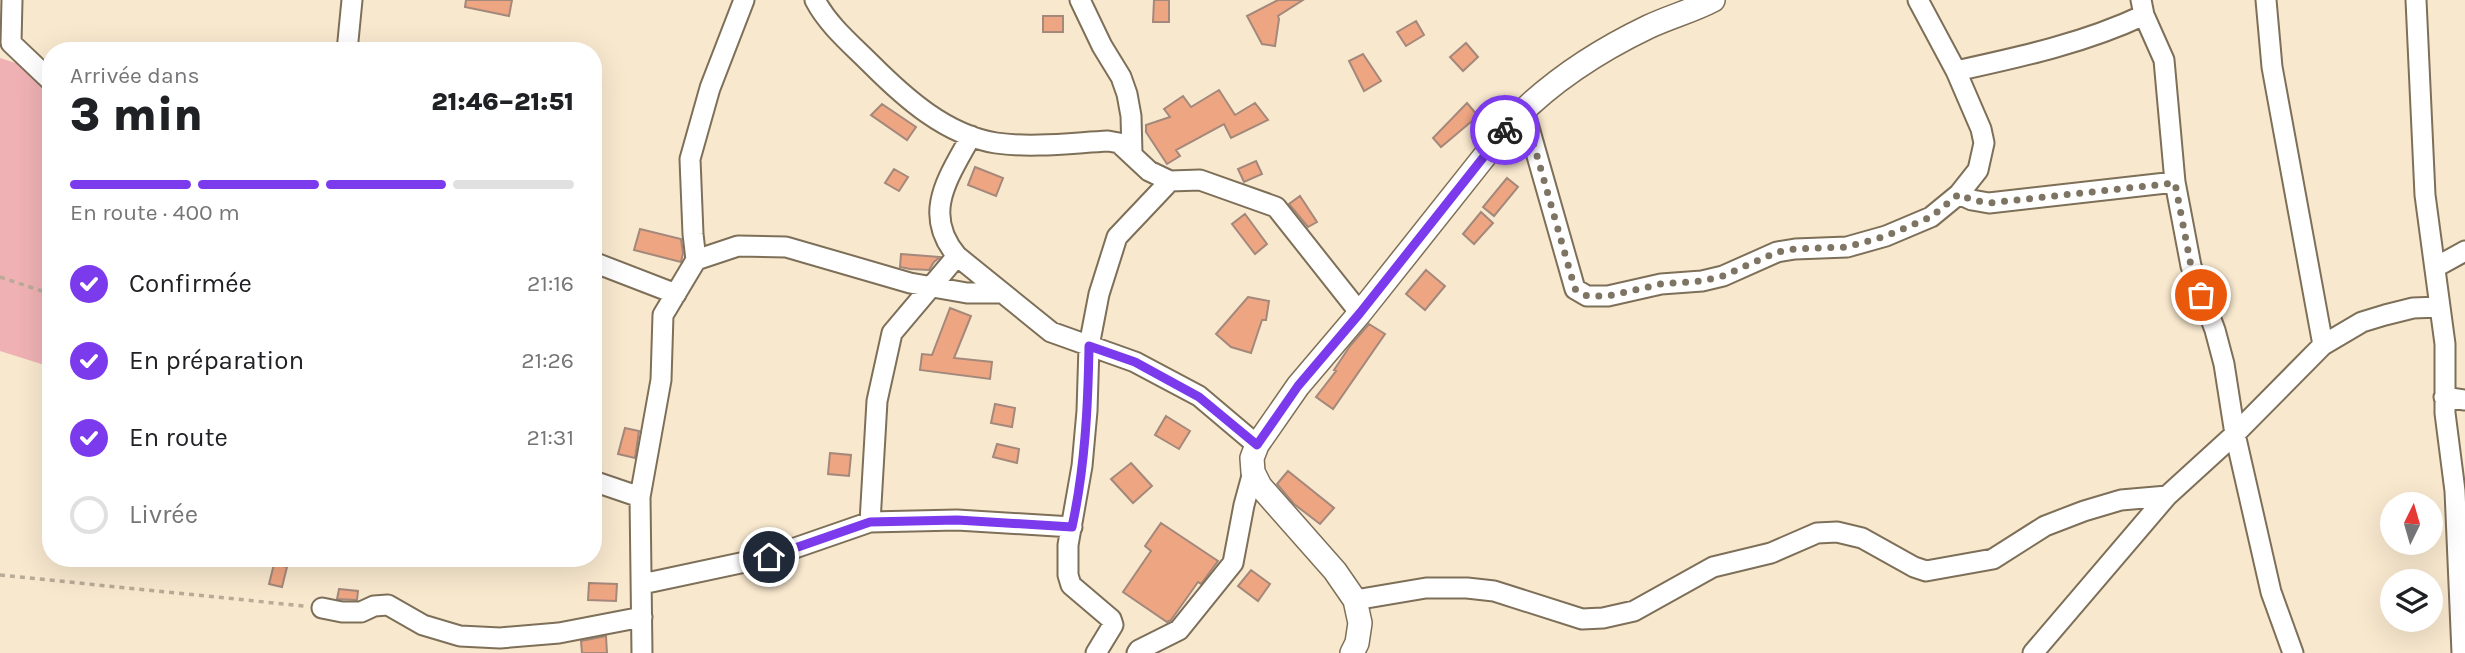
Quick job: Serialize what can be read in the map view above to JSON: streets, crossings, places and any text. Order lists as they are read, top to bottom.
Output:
{
  "north": "top",
  "page": {
    "heading": ["3 min", "Arrivée dans", "21:46–21:51"],
    "bar": "En route · 400 m",
    "list": [
      ["Confirmée", "21:16"],
      ["En préparation", "21:26"],
      ["En route", "21:31"],
      "Livrée"
    ]
  }
}
